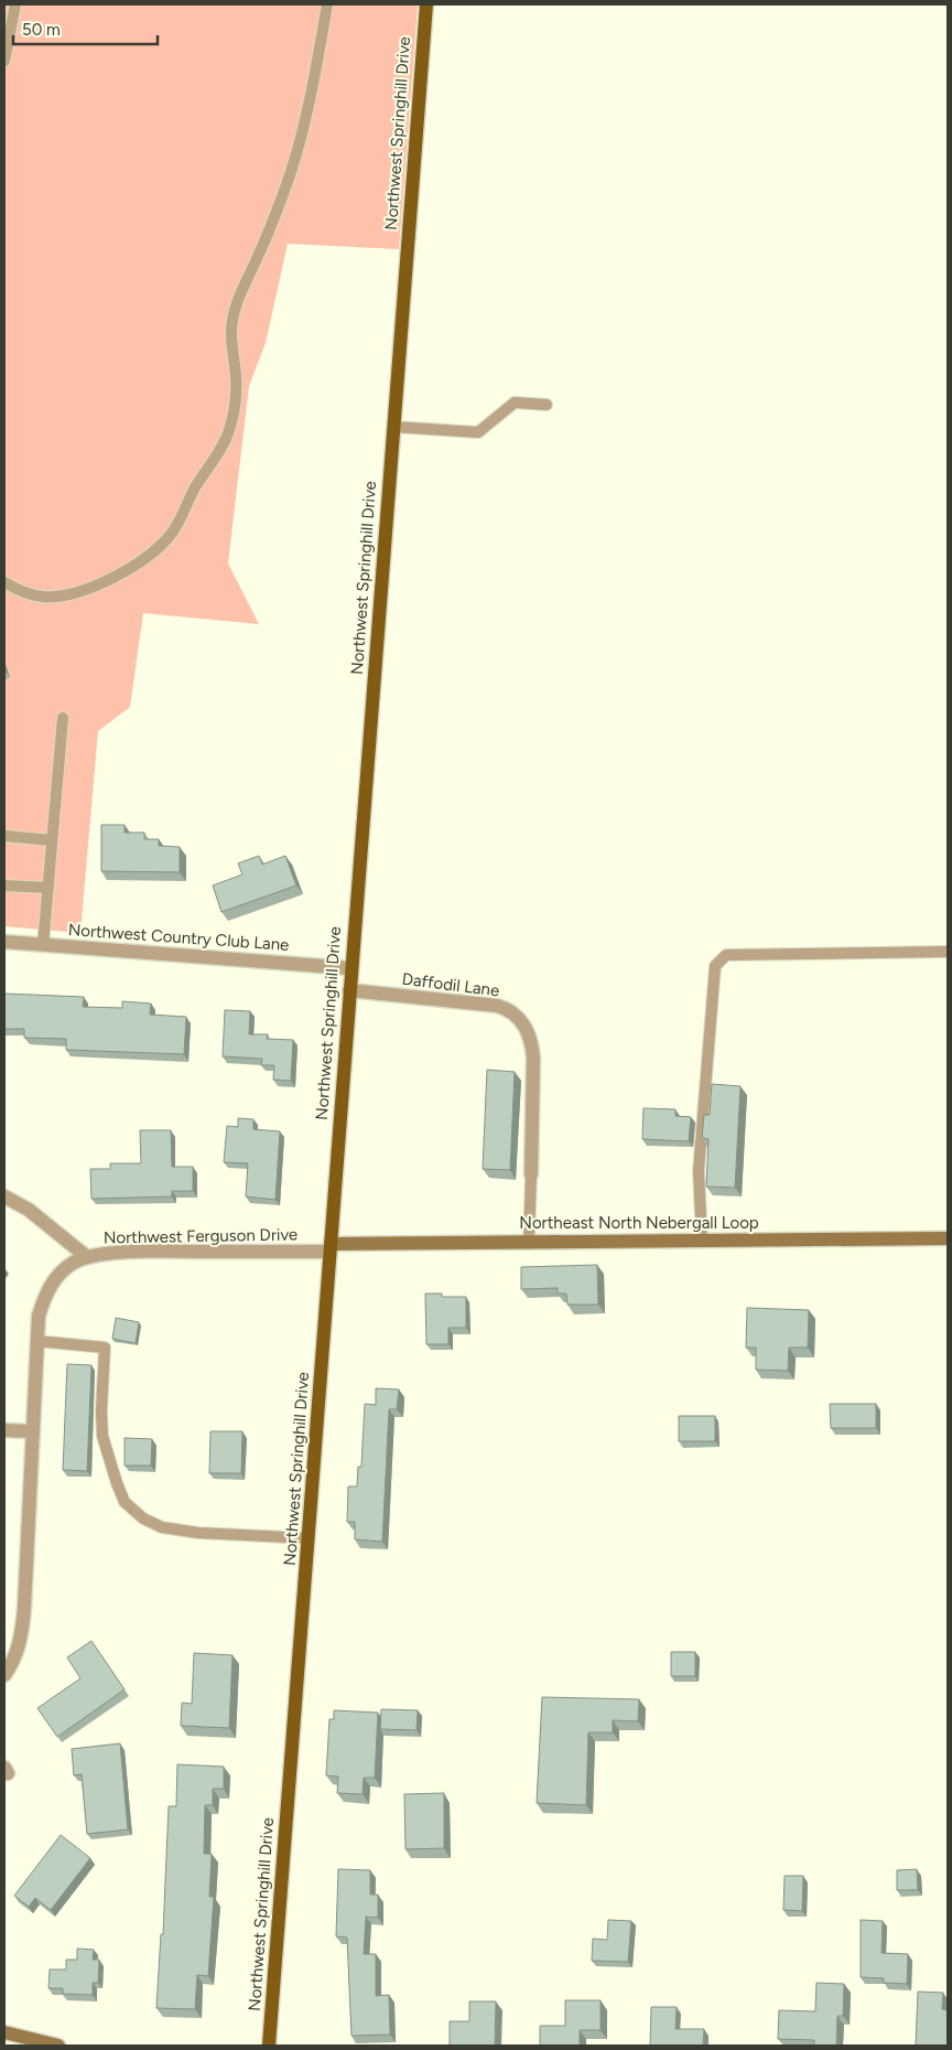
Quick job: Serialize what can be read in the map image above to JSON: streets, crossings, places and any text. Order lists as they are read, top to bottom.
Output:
{
  "streets": {
    "main road": ["Northwest Springhill Drive"],
    "street": [
      "Northwest Country Club Lane",
      "Daffodil Lane",
      "Northeast North Nebergall Loop",
      "Northwest Ferguson Drive"
    ]
  },
  "crossings": [
    ["Northwest Springhill Drive", "Northwest Country Club Lane"],
    ["Northwest Springhill Drive", "Daffodil Lane"],
    ["Northwest Springhill Drive", "Northeast North Nebergall Loop"],
    ["Northwest Springhill Drive", "Northwest Ferguson Drive"],
    ["Northeast North Nebergall Loop", "Northwest Ferguson Drive"]
  ],
  "scale_bar": "50 m"
}
